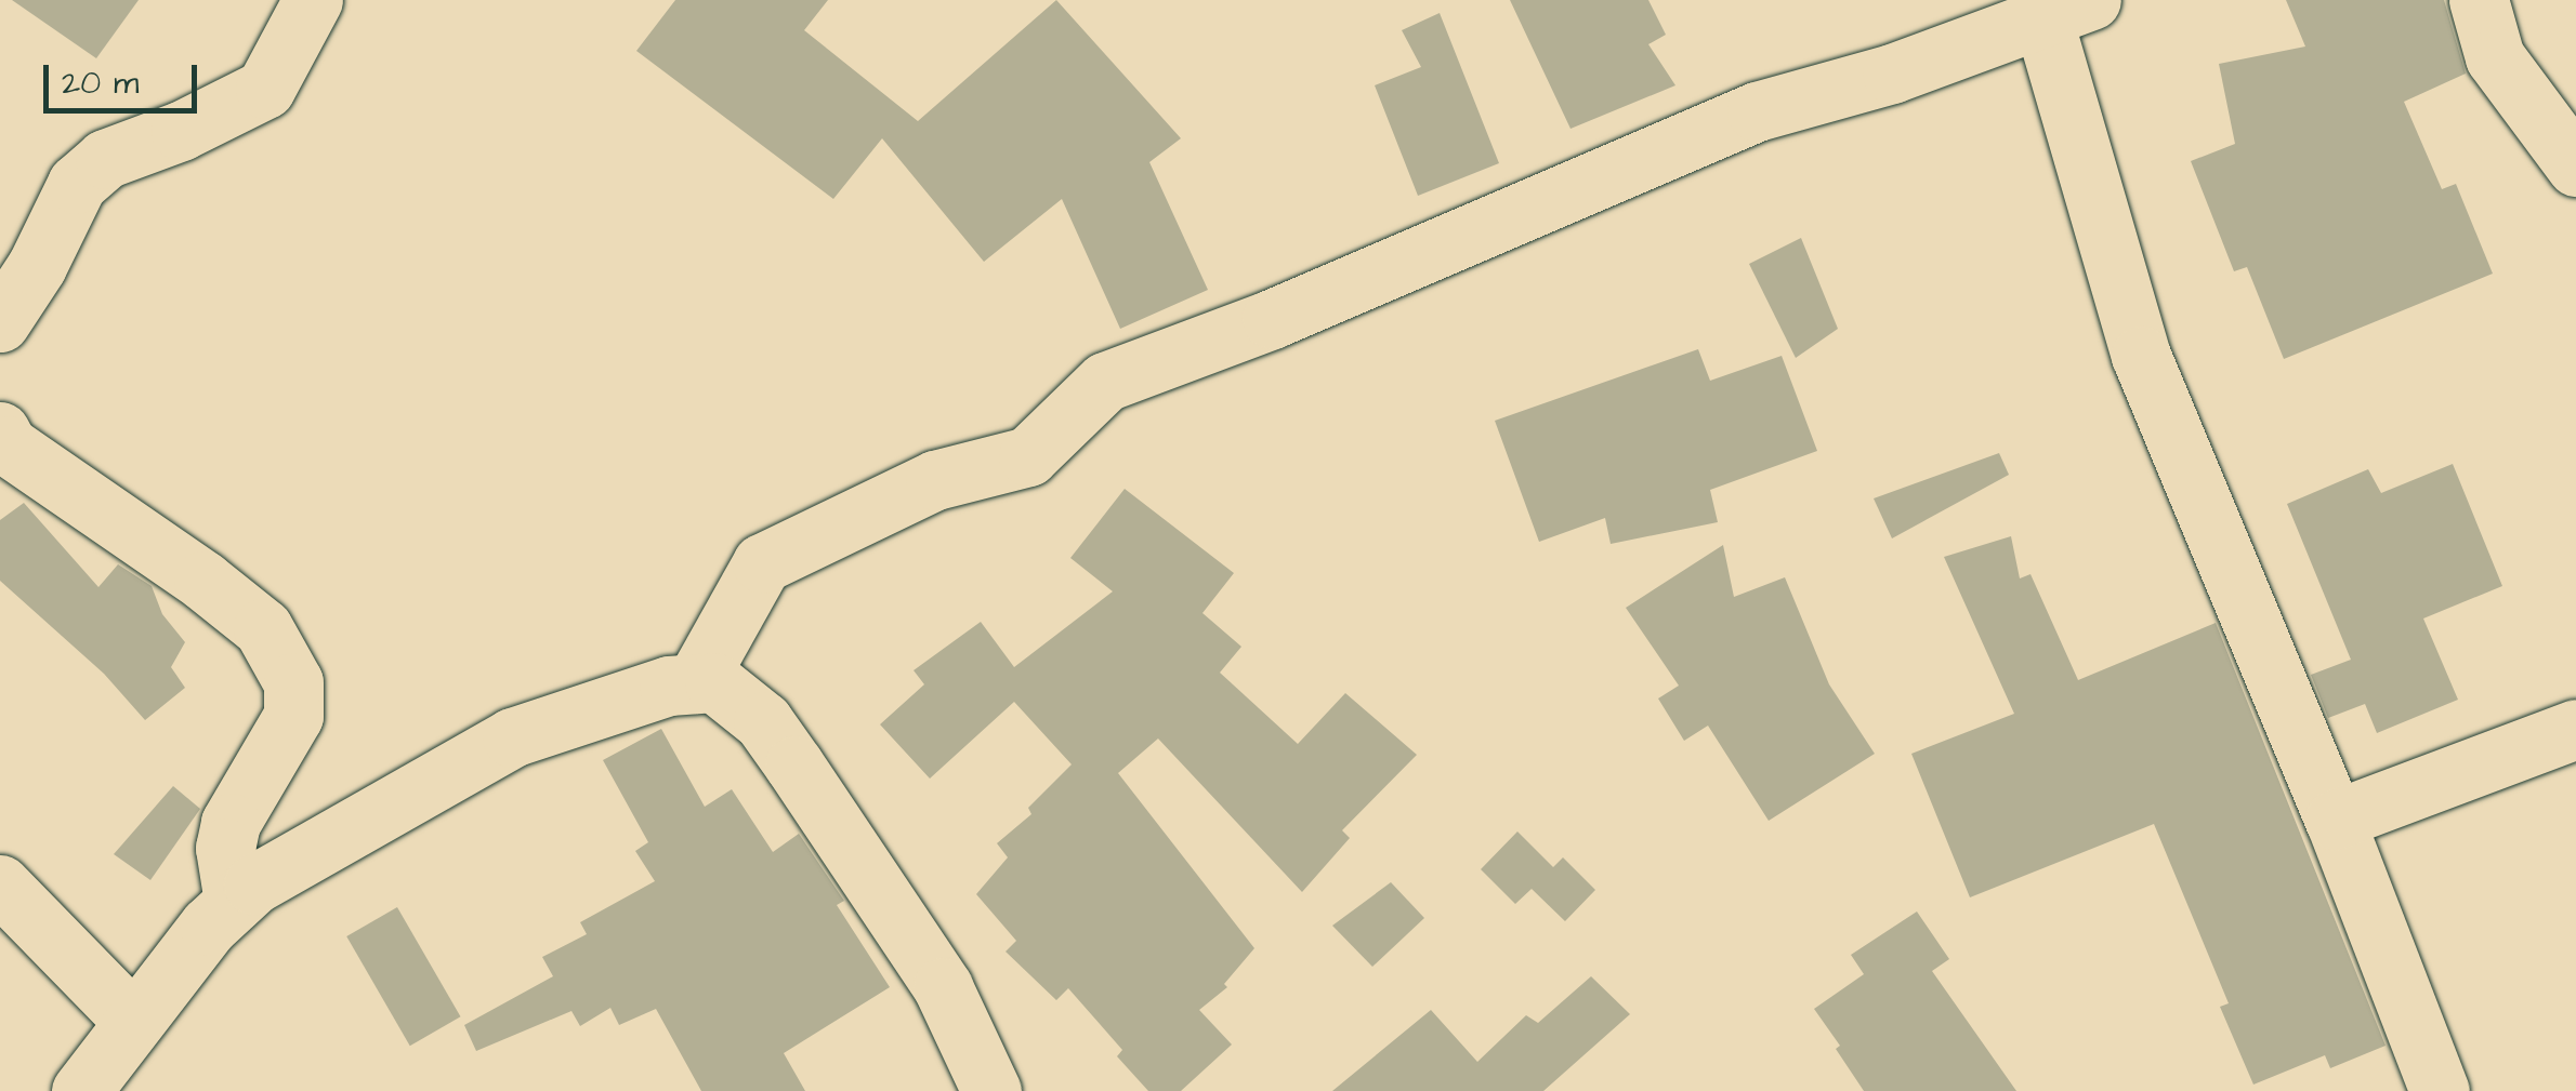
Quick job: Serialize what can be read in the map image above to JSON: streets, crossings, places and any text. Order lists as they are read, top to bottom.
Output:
{
  "scale_bar": "20 m"
}
